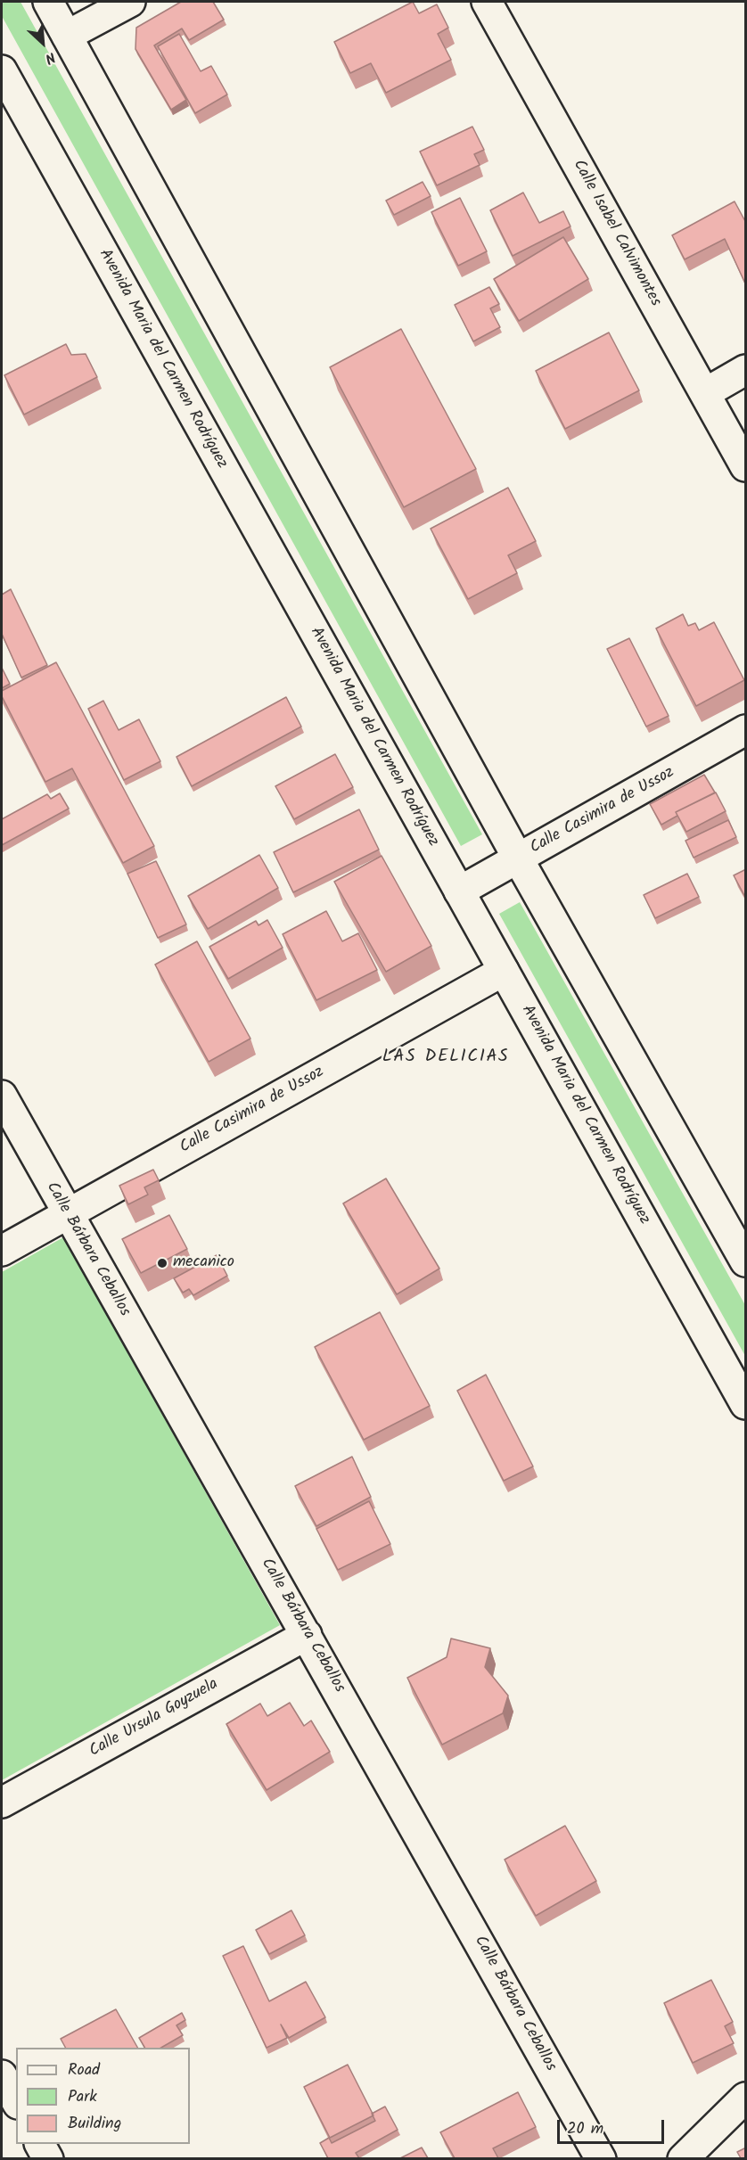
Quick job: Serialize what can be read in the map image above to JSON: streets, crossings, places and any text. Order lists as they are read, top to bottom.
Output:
{
  "streets": {
    "street": [
      "Calle Isabel Calvimontes",
      "Avenida Maria del Carmen Rodríguez",
      "Calle Casimira de Ussoz",
      "Calle Bárbara Ceballos",
      "Calle Ursula Goyzuela"
    ]
  },
  "crossings": [
    ["Avenida Maria del Carmen Rodríguez", "Calle Casimira de Ussoz"],
    ["Calle Casimira de Ussoz", "Calle Bárbara Ceballos"],
    ["Calle Bárbara Ceballos", "Calle Ursula Goyzuela"]
  ],
  "districts": ["LAS DELICIAS"],
  "places": ["mecanico"],
  "legend": ["Road", "Park", "Building"],
  "scale_bar": "20 m",
  "north": "bottom right"
}
